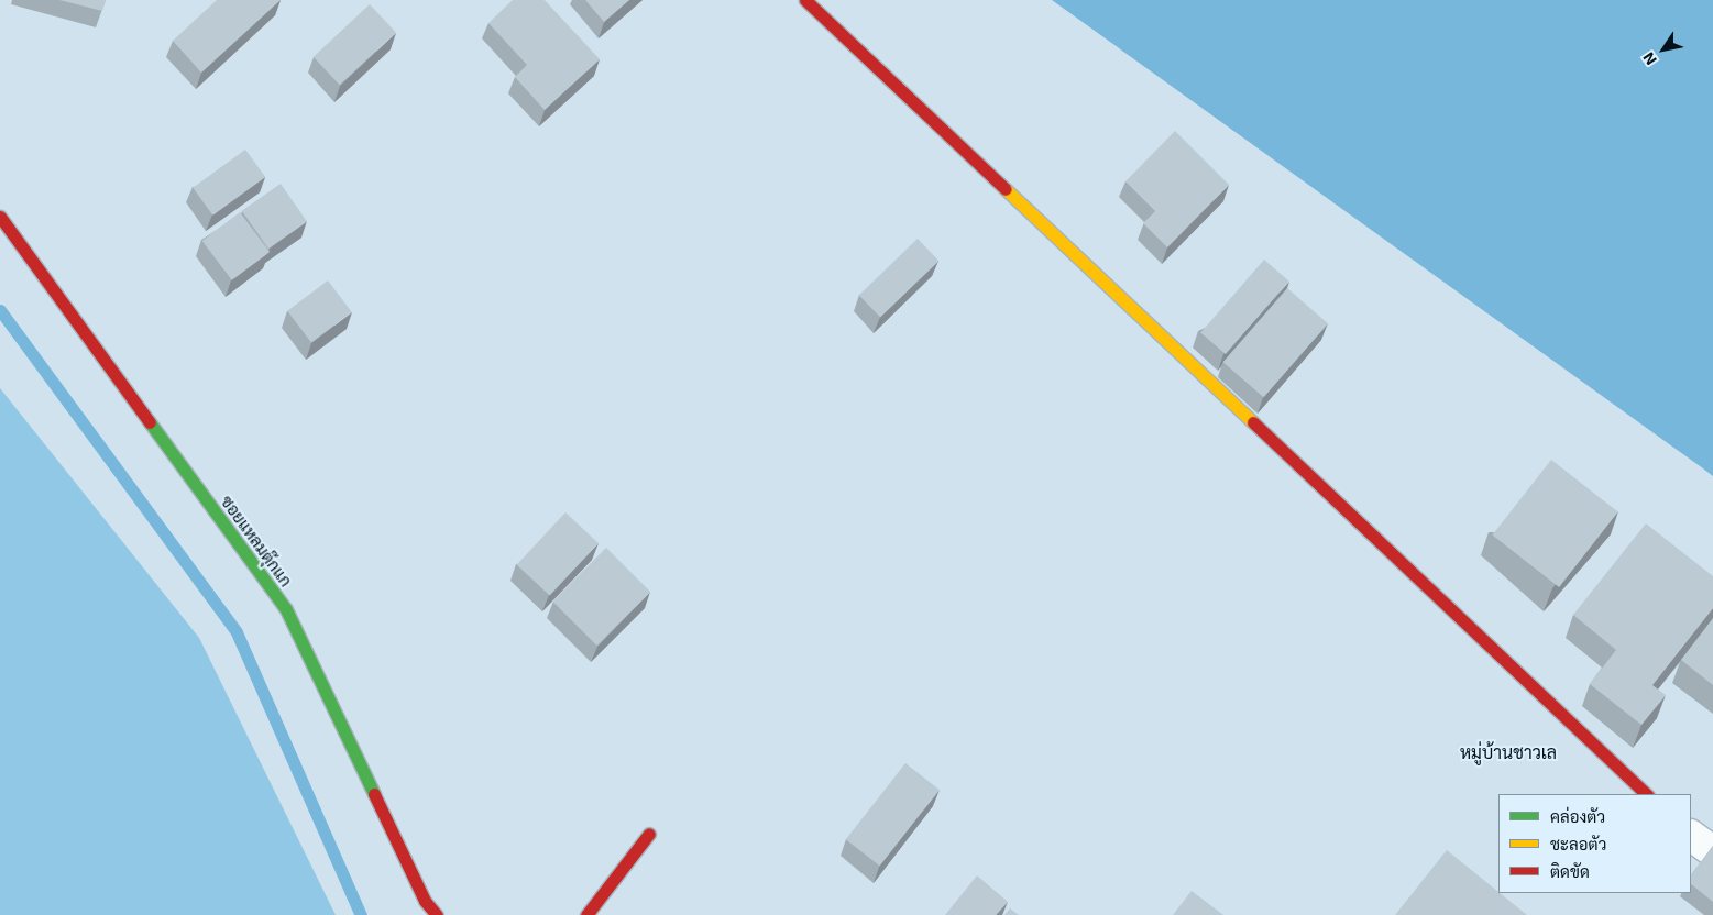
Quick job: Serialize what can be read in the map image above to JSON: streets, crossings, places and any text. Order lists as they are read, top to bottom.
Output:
{
  "streets": {
    "street": ["ซอยแหลมตุ๊กแก"]
  },
  "districts": ["หมู่บ้านชาวเล"],
  "legend": ["คล่องตัว", "ชะลอตัว", "ติดขัด"],
  "north": "bottom left"
}
